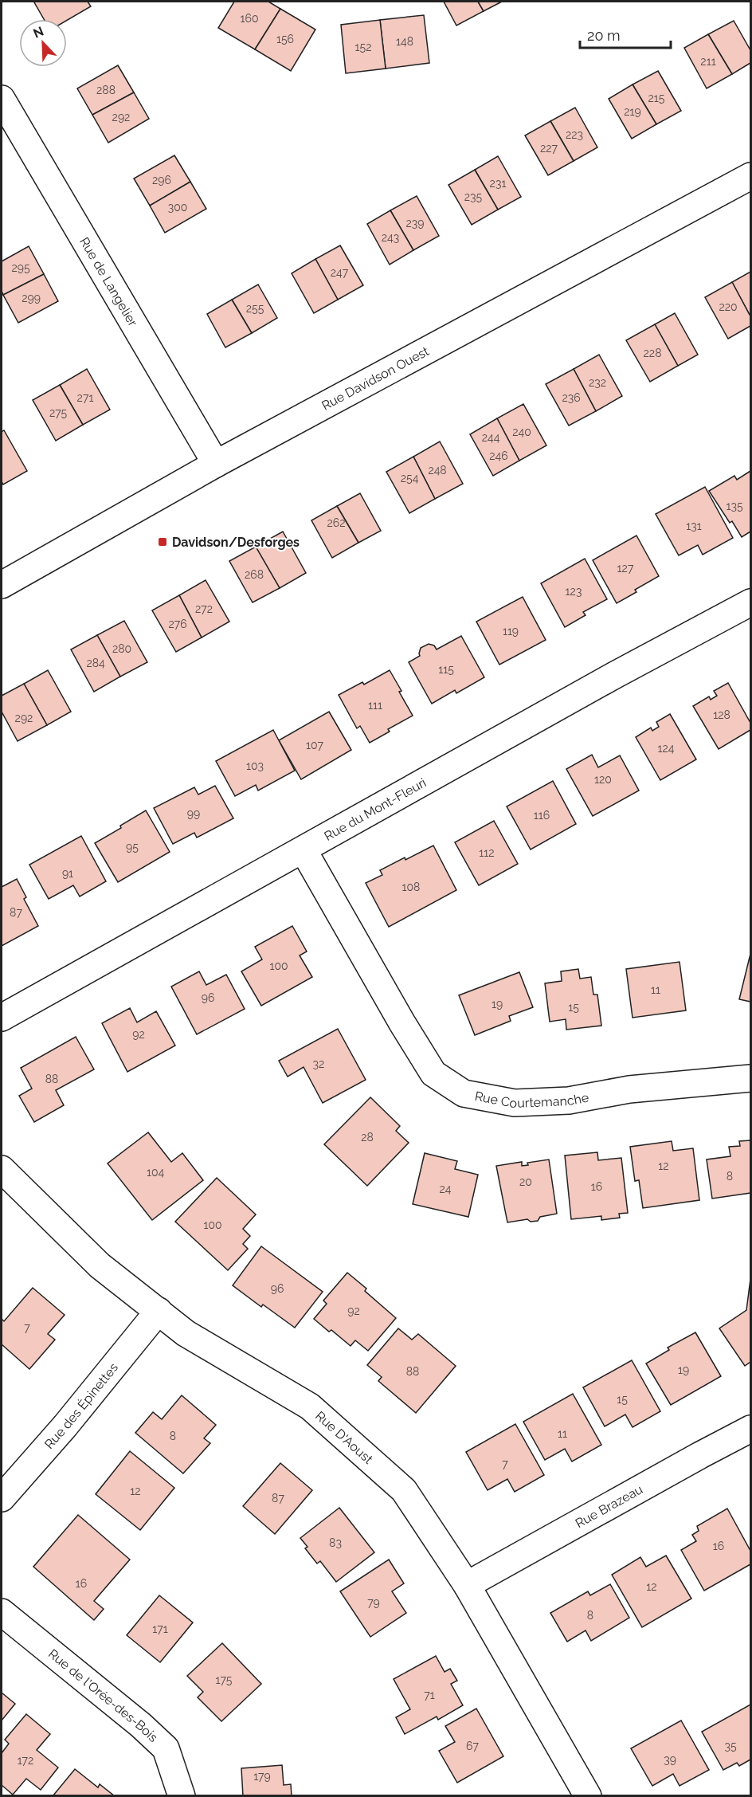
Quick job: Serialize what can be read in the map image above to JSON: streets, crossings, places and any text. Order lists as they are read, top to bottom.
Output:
{
  "streets": {
    "street": [
      "Rue de Langelier",
      "Rue Davidson Ouest",
      "Rue du Mont-Fleuri",
      "Rue Courtemanche",
      "Rue des Épinettes",
      "Rue D'Aoust",
      "Rue Brazeau",
      "Rue de l'Orée-des-Bois"
    ]
  },
  "crossings": [
    ["Rue de Langelier", "Rue Davidson Ouest"],
    ["Rue du Mont-Fleuri", "Rue Courtemanche"],
    ["Rue des Épinettes", "Rue D'Aoust"],
    ["Rue D'Aoust", "Rue Brazeau"]
  ],
  "places": {
    "transit": ["Davidson/Desforges"]
  },
  "house_numbers": [
    "160",
    "156",
    "148",
    "152",
    "211",
    "288",
    "215",
    "219",
    "292",
    "223",
    "227",
    "296",
    "231",
    "235",
    "300",
    "239",
    "243",
    "295",
    "247",
    "299",
    "220",
    "255",
    "228",
    "232",
    "271",
    "236",
    "275",
    "240",
    "244",
    "246",
    "248",
    "254",
    "135",
    "262",
    "131",
    "127",
    "268",
    "123",
    "272",
    "276",
    "119",
    "280",
    "284",
    "115",
    "111",
    "128",
    "292",
    "107",
    "124",
    "103",
    "120",
    "99",
    "116",
    "95",
    "112",
    "91",
    "108",
    "87",
    "100",
    "11",
    "96",
    "19",
    "15",
    "92",
    "32",
    "88",
    "28",
    "12",
    "104",
    "8",
    "20",
    "16",
    "24",
    "100",
    "96",
    "92",
    "7",
    "19",
    "88",
    "15",
    "11",
    "8",
    "7",
    "12",
    "87",
    "83",
    "16",
    "16",
    "12",
    "79",
    "8",
    "171",
    "175",
    "71",
    "67",
    "35",
    "39",
    "172",
    "179"
  ],
  "scale_bar": "20 m",
  "north": "top left"
}
